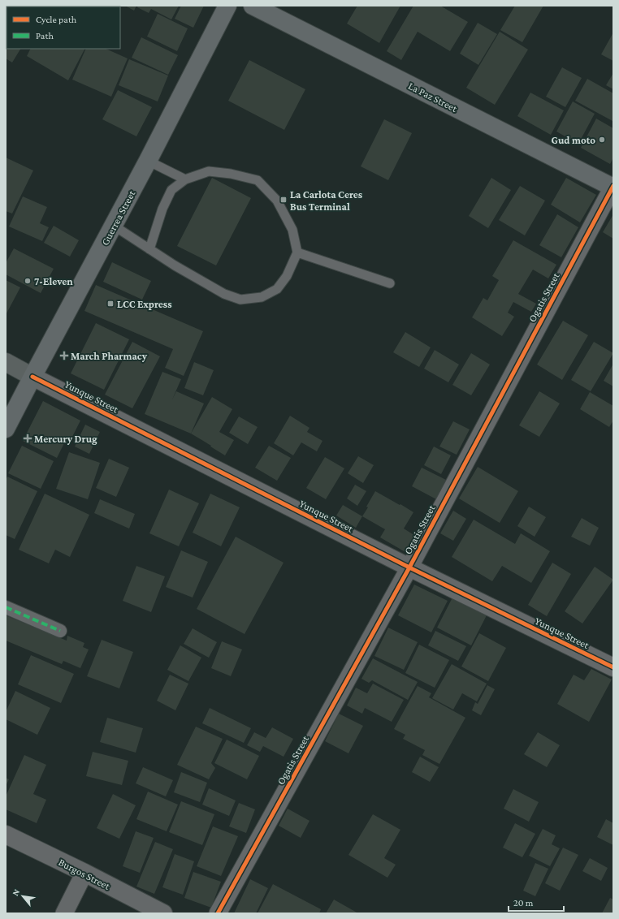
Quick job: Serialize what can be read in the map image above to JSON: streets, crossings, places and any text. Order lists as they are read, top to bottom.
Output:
{
  "streets": {
    "main road": ["La Paz Street", "Guerrea Street", "Yunque Street"],
    "street": ["Ogatis Street", "Burgos Street"]
  },
  "crossings": [
    ["La Paz Street", "Ogatis Street"],
    ["Guerrea Street", "Yunque Street"],
    ["Ogatis Street", "Yunque Street"]
  ],
  "places": {
    "other": ["Gud moto", "7-Eleven"],
    "transit": ["La Carlota Ceres Bus Terminal", "LCC Express"],
    "health": ["March Pharmacy", "Mercury Drug"]
  },
  "legend": ["Cycle path", "Path"],
  "scale_bar": "20 m",
  "north": "top left"
}
